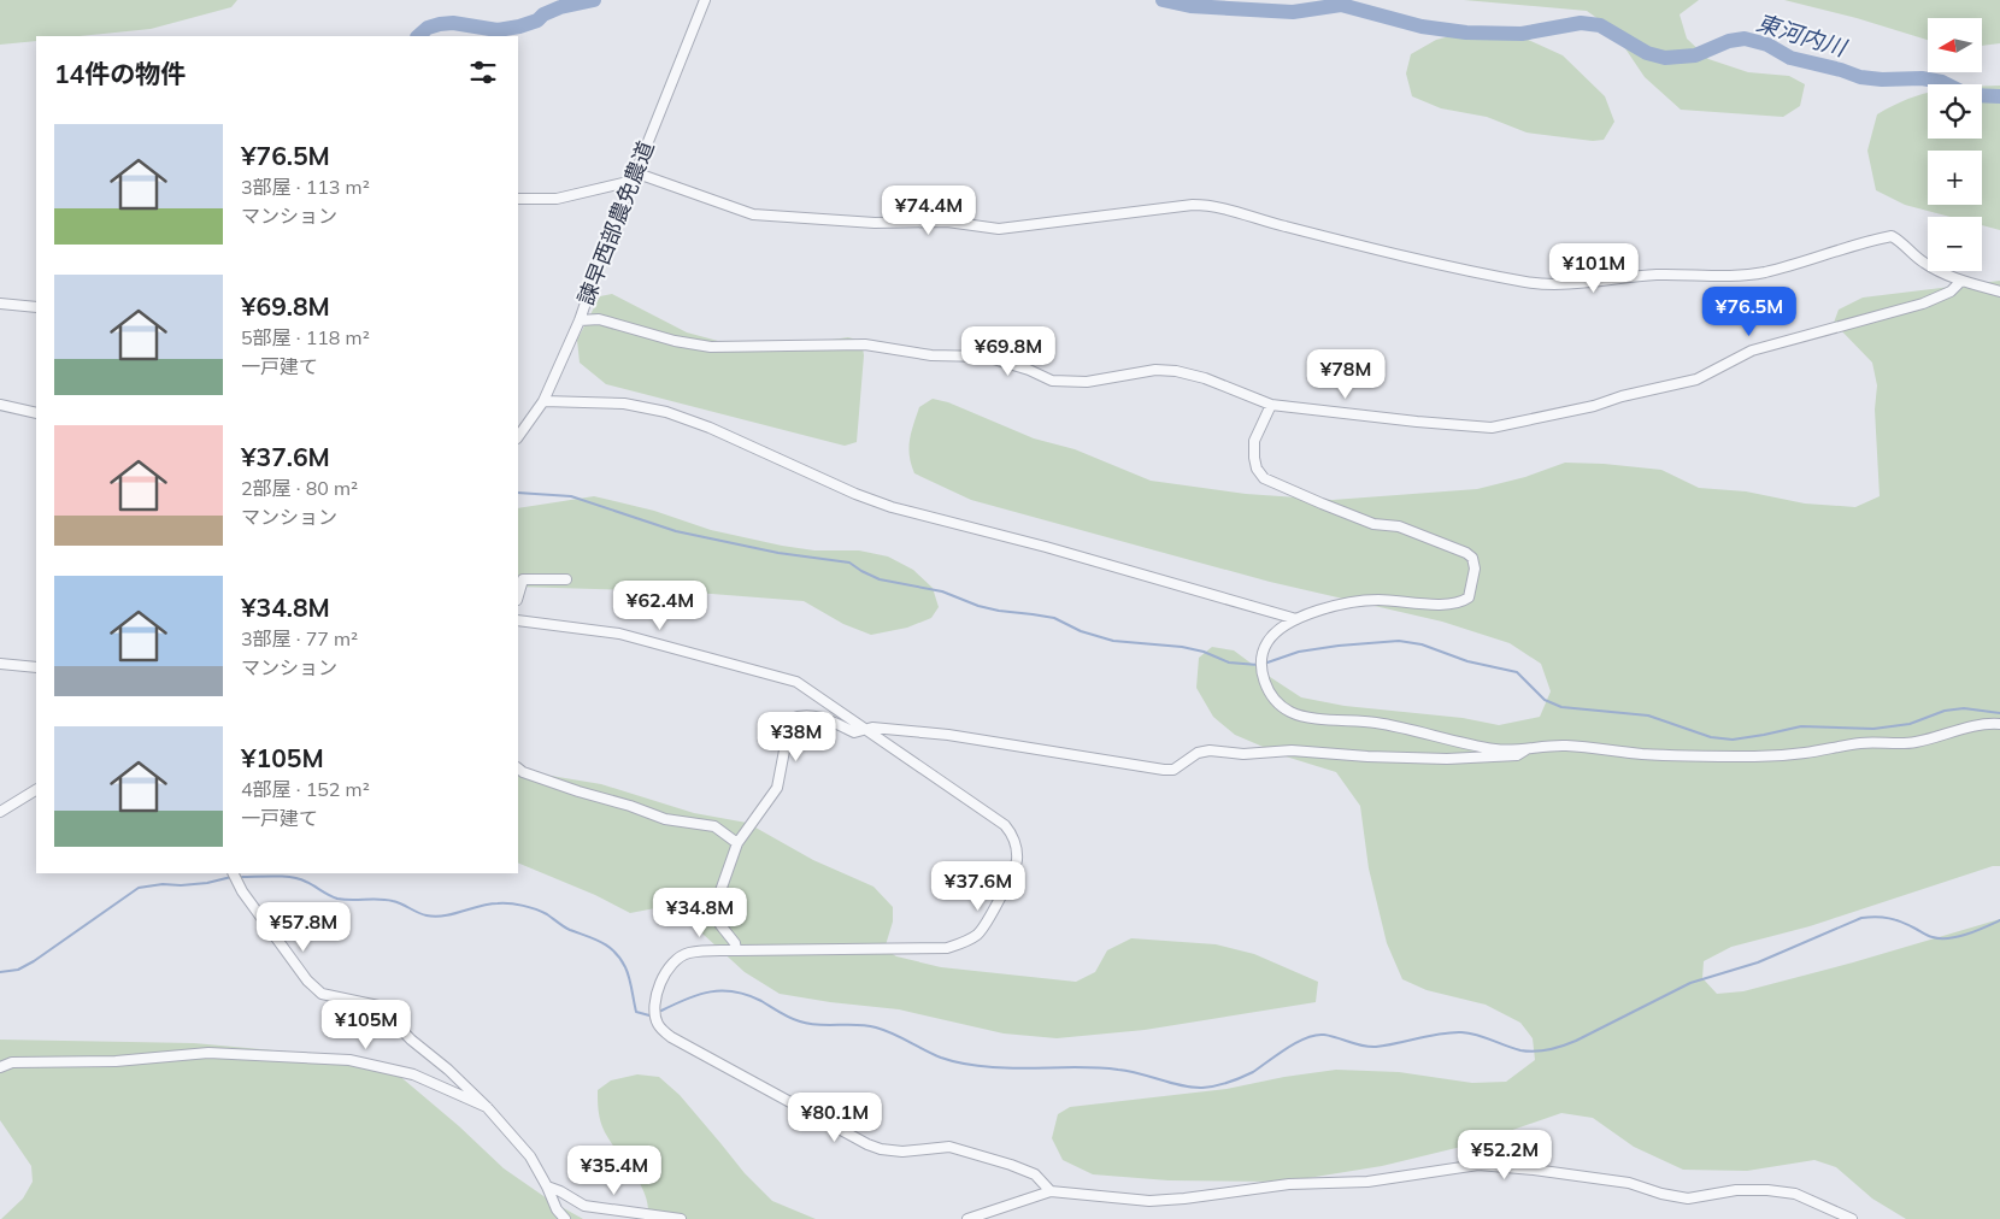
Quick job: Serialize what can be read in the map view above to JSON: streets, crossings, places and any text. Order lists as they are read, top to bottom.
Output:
{
  "streets": {
    "street": ["諫早西部農免農道"]
  },
  "water": ["東河内川"],
  "north": "left",
  "page": {
    "map_buttons": ["+", "−"],
    "heading": "14件の物件",
    "list": [
      {
        "name": "¥76.5M",
        "note": "3部屋 · 113 m² · マンション"
      },
      {
        "name": "¥69.8M",
        "note": "5部屋 · 118 m² · 一戸建て"
      },
      {
        "name": "¥37.6M",
        "note": "2部屋 · 80 m² · マンション"
      },
      {
        "name": "¥34.8M",
        "note": "3部屋 · 77 m² · マンション"
      },
      {
        "name": "¥105M",
        "note": "4部屋 · 152 m² · 一戸建て"
      }
    ],
    "price": [
      "¥74.4M",
      "¥101M",
      "¥76.5M",
      "¥69.8M",
      "¥78M",
      "¥62.4M",
      "¥38M",
      "¥37.6M",
      "¥34.8M",
      "¥57.8M",
      "¥105M",
      "¥80.1M",
      "¥52.2M",
      "¥35.4M"
    ]
  }
}
